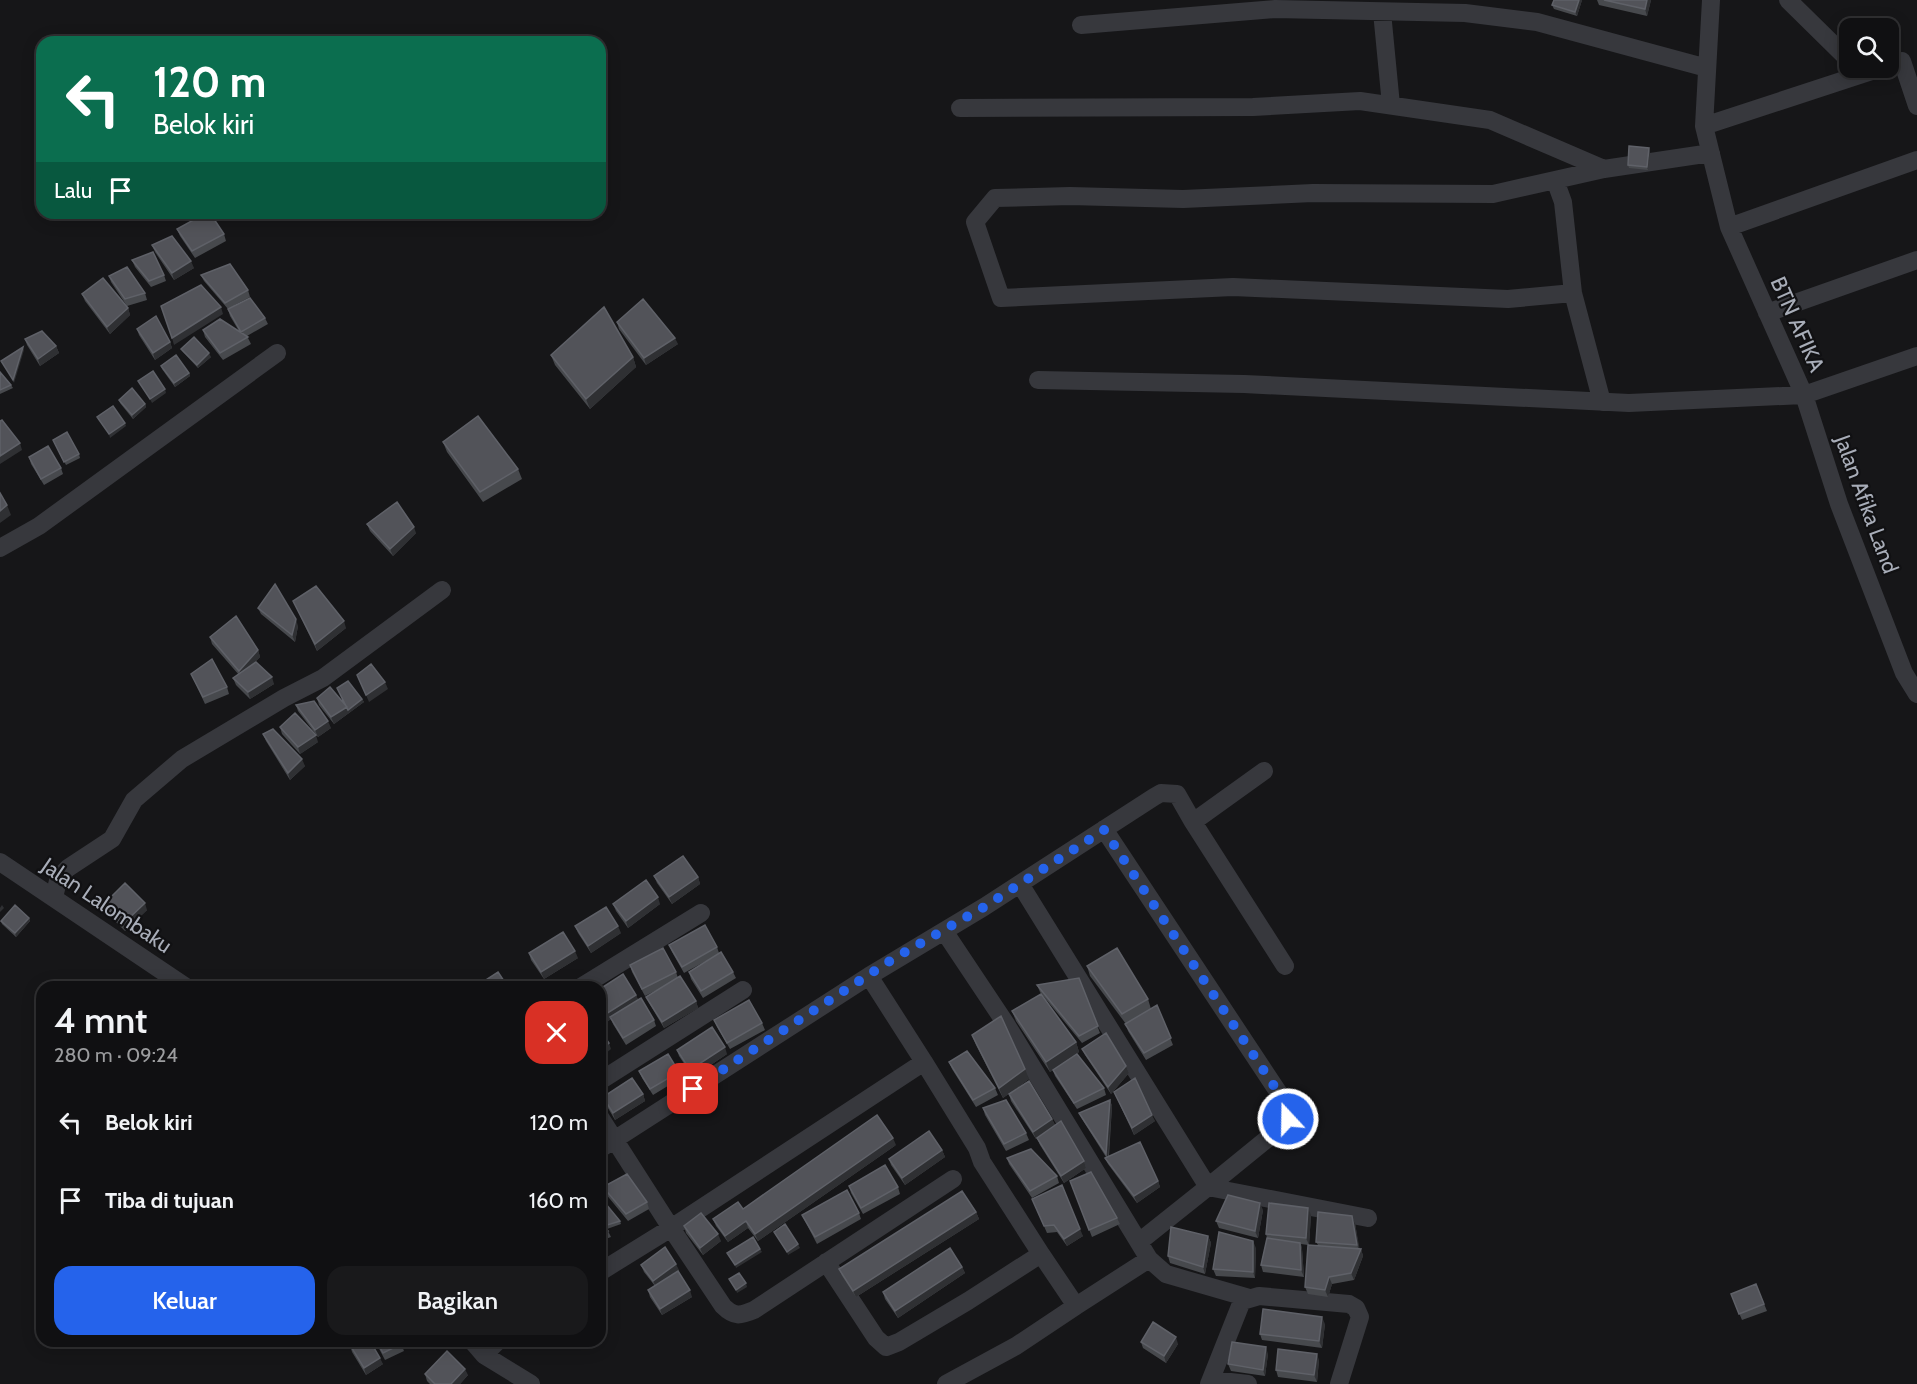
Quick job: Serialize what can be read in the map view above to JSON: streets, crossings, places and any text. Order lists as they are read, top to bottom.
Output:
{
  "streets": {
    "street": ["BTN AFIKA", "Jalan Afika Land", "Jalan Lalombaku"]
  },
  "crossings": [
    ["BTN AFIKA", "Jalan Afika Land"]
  ],
  "page": {
    "turn": ["120 m", "Belok kiri"],
    "then": "Lalu",
    "heading": ["4 mnt", "280 m · 09:24"],
    "list": [
      {
        "name": "Belok kiri",
        "value": "120 m"
      },
      {
        "name": "Tiba di tujuan",
        "value": "160 m"
      }
    ],
    "buttons": ["Keluar", "Bagikan"]
  }
}
